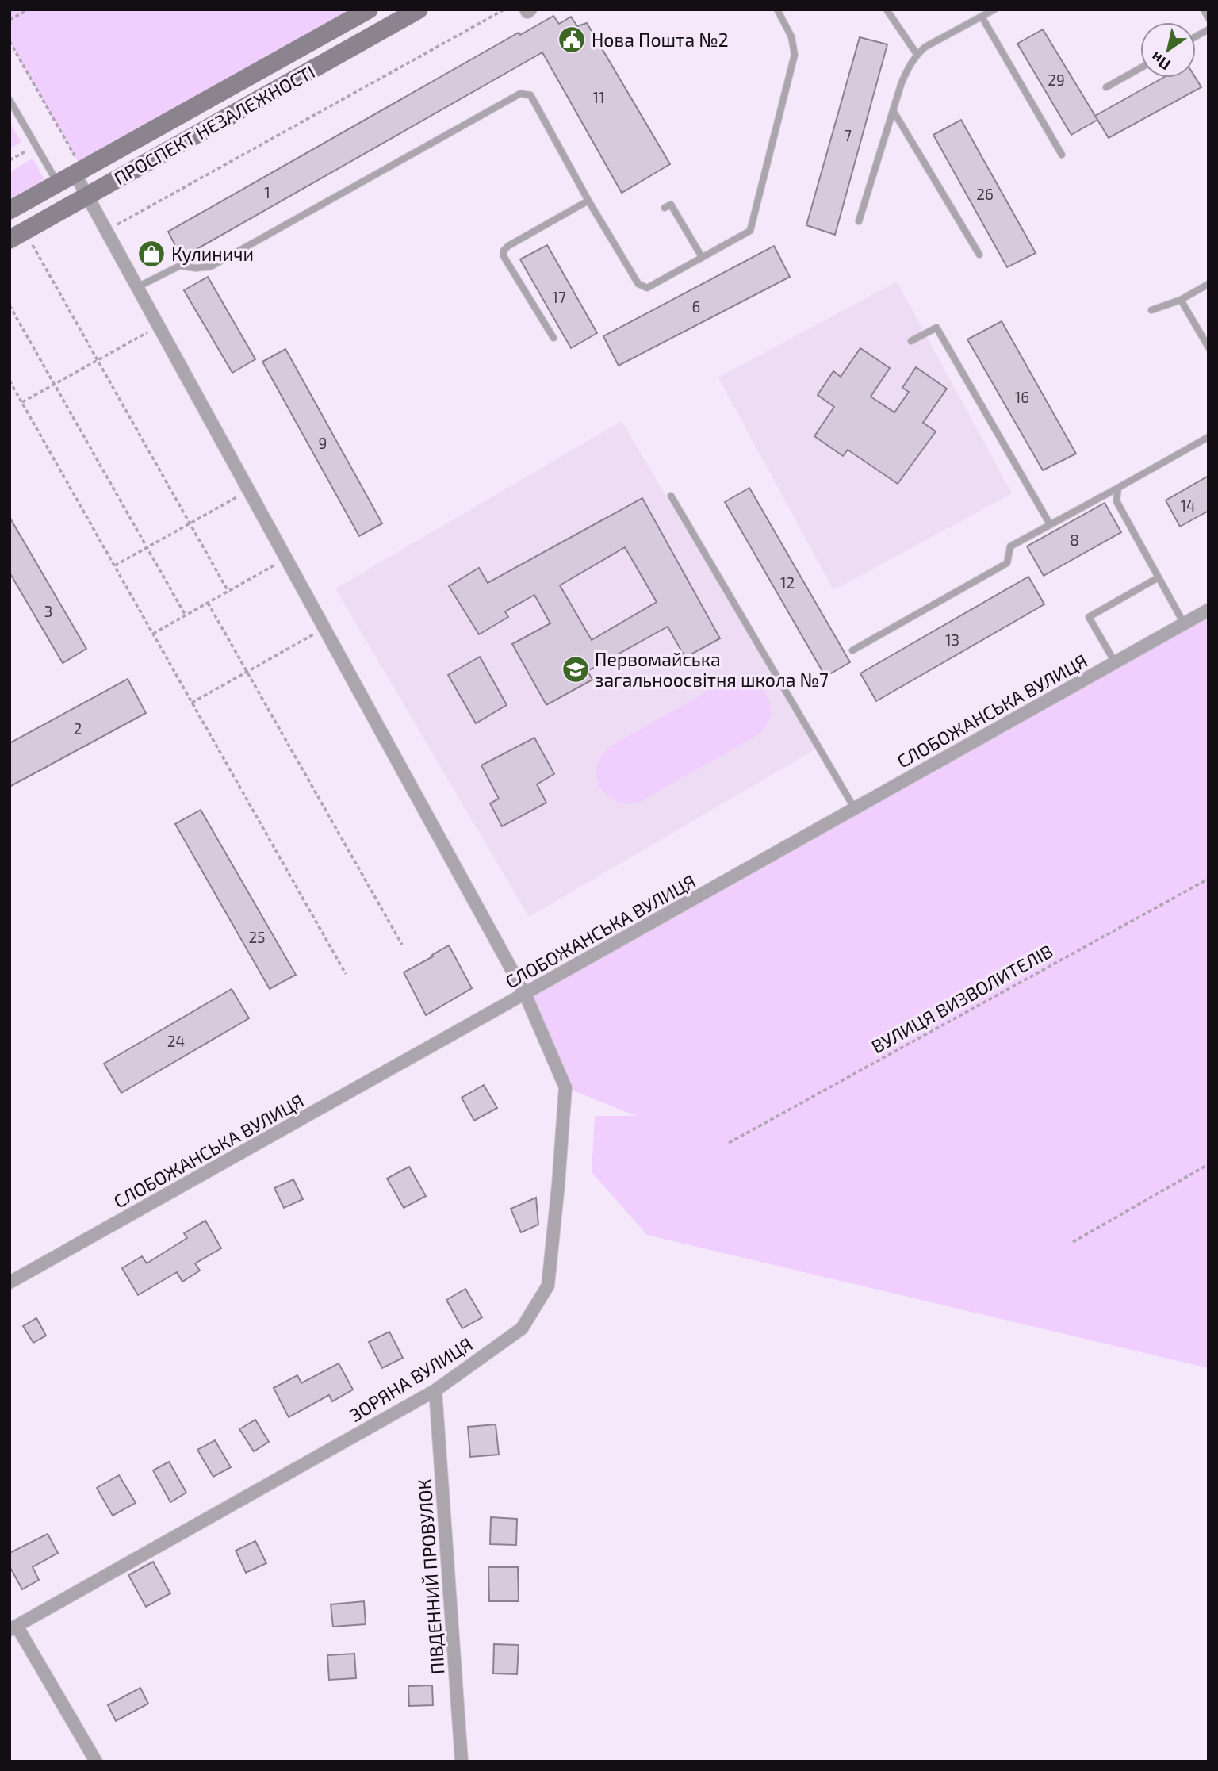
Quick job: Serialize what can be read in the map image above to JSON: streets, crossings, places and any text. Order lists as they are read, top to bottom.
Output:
{
  "streets": {
    "street": [
      "ПРОСПЕКТ НЕЗАЛЕЖНОСТІ",
      "СЛОБОЖАНСЬКА ВУЛИЦЯ",
      "ЗОРЯНА ВУЛИЦЯ",
      "ПІВДЕННИЙ ПРОВУЛОК"
    ],
    "path": ["ВУЛИЦЯ ВИЗВОЛИТЕЛІВ"]
  },
  "crossings": [
    ["ПРОСПЕКТ НЕЗАЛЕЖНОСТІ", "ЗОРЯНА ВУЛИЦЯ"],
    ["СЛОБОЖАНСЬКА ВУЛИЦЯ", "ЗОРЯНА ВУЛИЦЯ"],
    ["ЗОРЯНА ВУЛИЦЯ", "ПІВДЕННИЙ ПРОВУЛОК"]
  ],
  "places": {
    "public building": ["Нова Пошта №2"],
    "shop": ["Кулиничи"],
    "school or university": ["Первомайська загальноосвітня школа №7"]
  },
  "house_numbers": [
    "29",
    "11",
    "7",
    "1",
    "26",
    "17",
    "6",
    "16",
    "9",
    "14",
    "8",
    "12",
    "3",
    "13",
    "2",
    "25",
    "24"
  ],
  "north": "bottom left"
}
